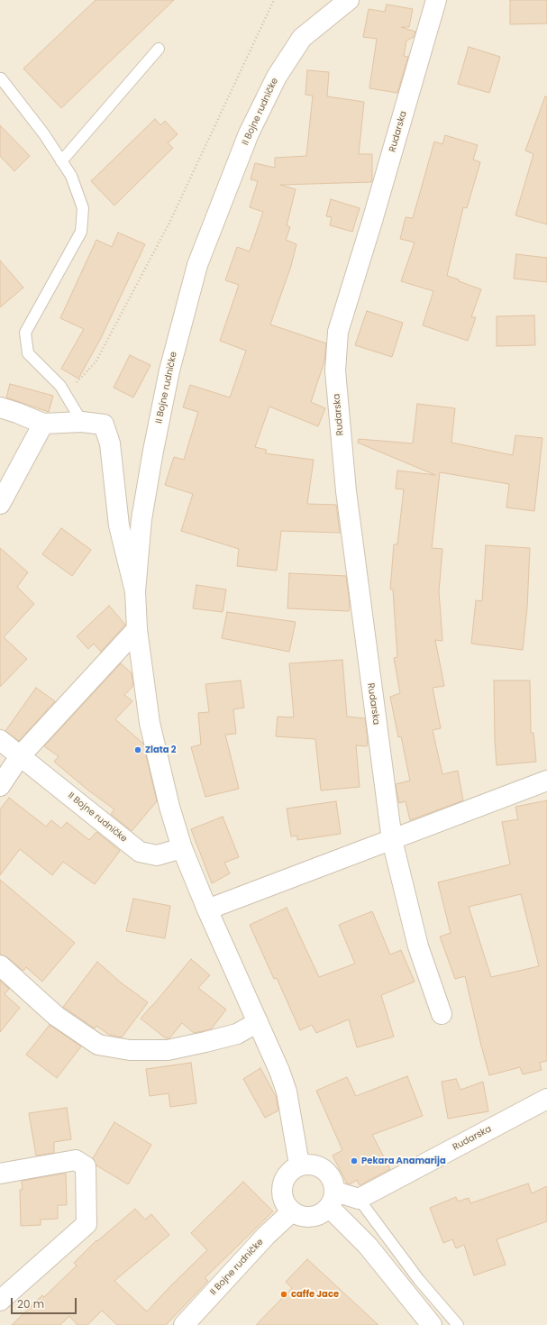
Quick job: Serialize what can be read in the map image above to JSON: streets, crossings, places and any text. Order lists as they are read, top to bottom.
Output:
{
  "streets": {
    "street": ["II Bojne rudničke", "Rudarska"]
  },
  "places": ["Zlata 2", "Pekara Anamarija", "caffe Jace"],
  "scale_bar": "20 m"
}
